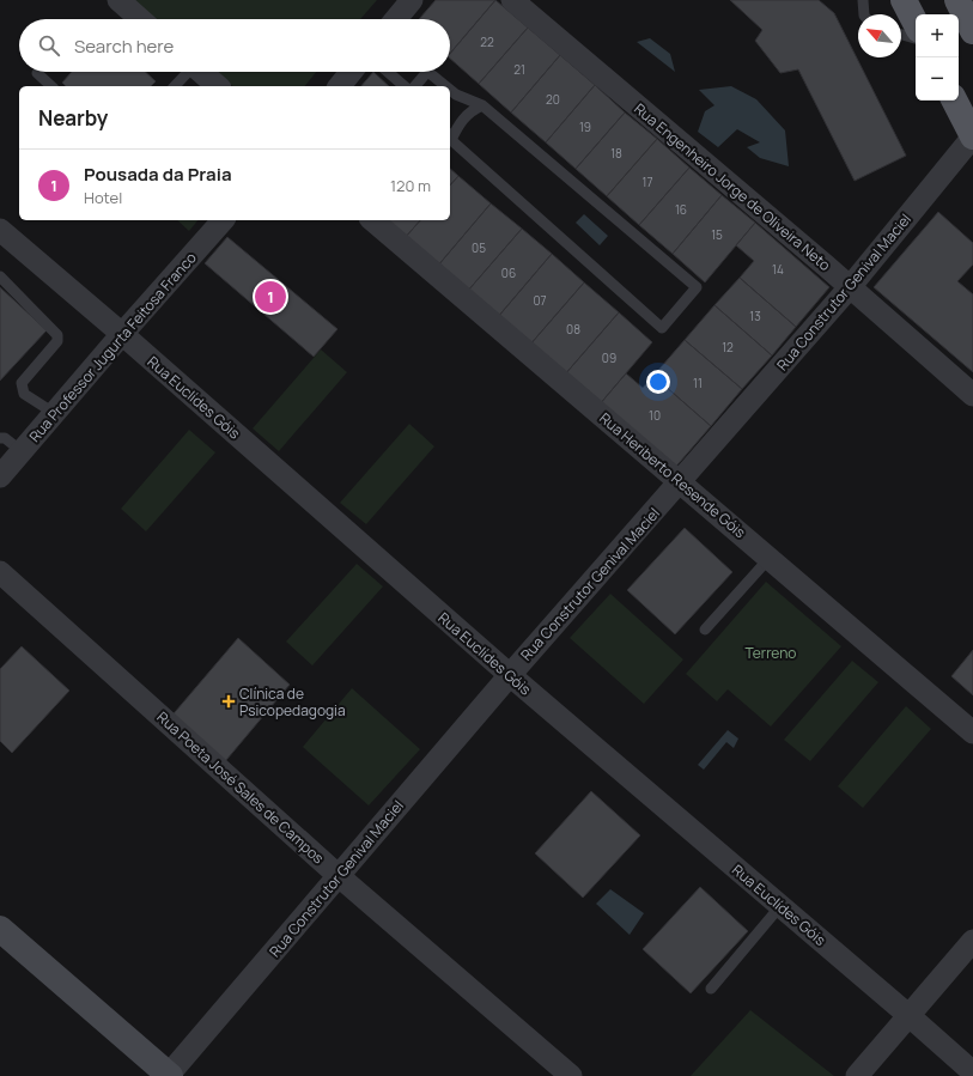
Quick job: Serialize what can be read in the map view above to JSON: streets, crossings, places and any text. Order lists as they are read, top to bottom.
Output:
{
  "streets": {
    "street": [
      "Rua Engenheiro Jorge de Oliveira Neto",
      "Rua Construtor Genival Maciel",
      "Rua Professor Jugurta Feitosa Franco",
      "Rua Euclídes Góis",
      "Rua Heriberto Resende Góis",
      "Rua Poeta José Sales de Campos"
    ]
  },
  "crossings": [
    ["Rua Engenheiro Jorge de Oliveira Neto", "Rua Construtor Genival Maciel"],
    ["Rua Construtor Genival Maciel", "Rua Euclídes Góis"],
    ["Rua Construtor Genival Maciel", "Rua Heriberto Resende Góis"],
    ["Rua Construtor Genival Maciel", "Rua Poeta José Sales de Campos"],
    ["Rua Professor Jugurta Feitosa Franco", "Rua Euclídes Góis"]
  ],
  "parks": ["Terreno"],
  "places": {
    "health": ["Clínica de Psicopedagogia"]
  },
  "house_numbers": [
    "22",
    "21",
    "20",
    "19",
    "18",
    "17",
    "16",
    "15",
    "05",
    "14",
    "06",
    "07",
    "13",
    "08",
    "12",
    "09",
    "11",
    "10"
  ],
  "north": "top left",
  "page": {
    "map_buttons": ["+", "−"],
    "search": "Search here",
    "heading": "Nearby",
    "list": [
      {
        "mark": "1",
        "name": "Pousada da Praia",
        "note": "Hotel",
        "value": "120 m"
      }
    ],
    "pins": "1"
  }
}
